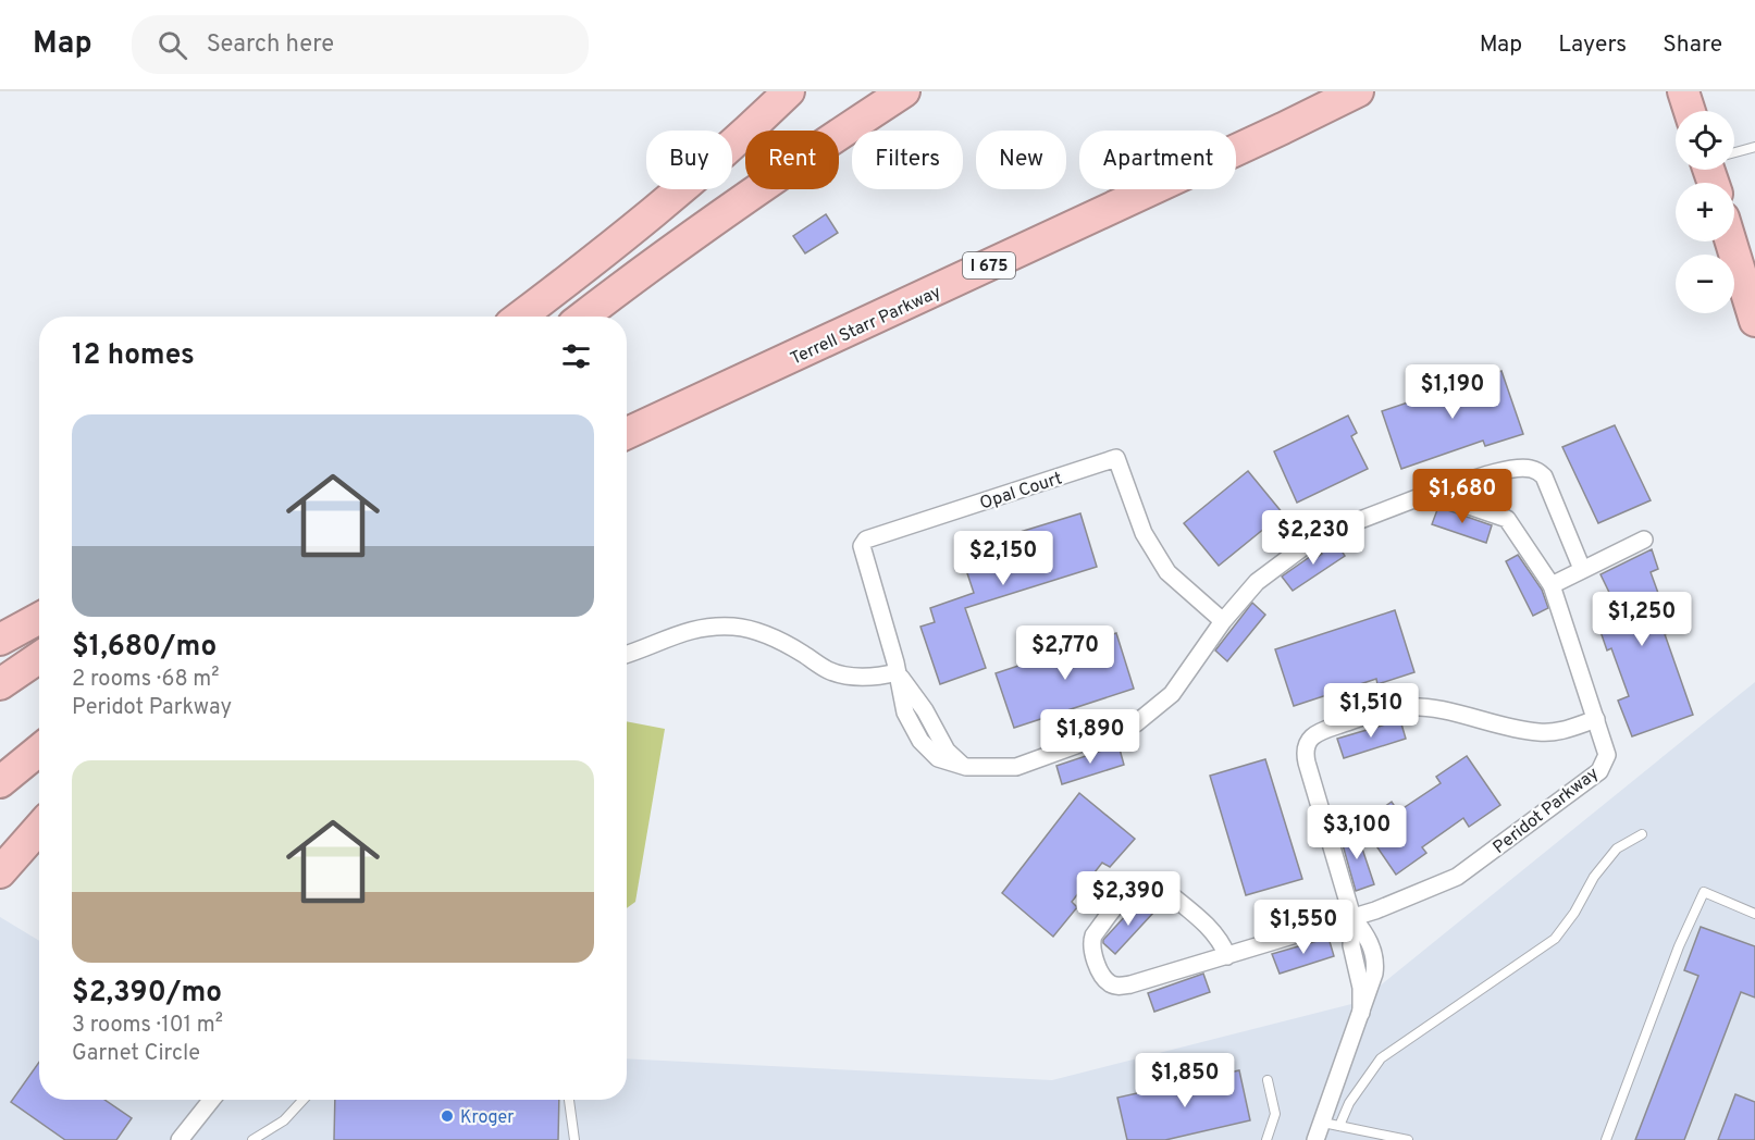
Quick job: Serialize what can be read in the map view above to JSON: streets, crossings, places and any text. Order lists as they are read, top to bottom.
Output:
{
  "streets": {
    "highway": ["I 675", "Terrell Starr Parkway"],
    "street": ["Opal Court", "Peridot Parkway"]
  },
  "places": ["Kroger"],
  "page": {
    "header": "Map",
    "search": "Search here",
    "nav": ["Map", "Layers", "Share"],
    "map_buttons": ["+", "−"],
    "chip": [
      "Buy",
      "Rent",
      "Filters",
      "New",
      "Apartment"
    ],
    "heading": "12 homes",
    "price": [
      "$1,190",
      "$1,680",
      "$2,230",
      "$2,150",
      "$1,250",
      "$2,770",
      "$1,510",
      "$1,890",
      "$3,100",
      "$2,390",
      "$1,550",
      "$1,850"
    ],
    "list": [
      {
        "name": "$1,680/mo",
        "note": "2 rooms · 68 m² · Peridot Parkway"
      },
      {
        "name": "$2,390/mo",
        "note": "3 rooms · 101 m² · Garnet Circle"
      }
    ]
  }
}
